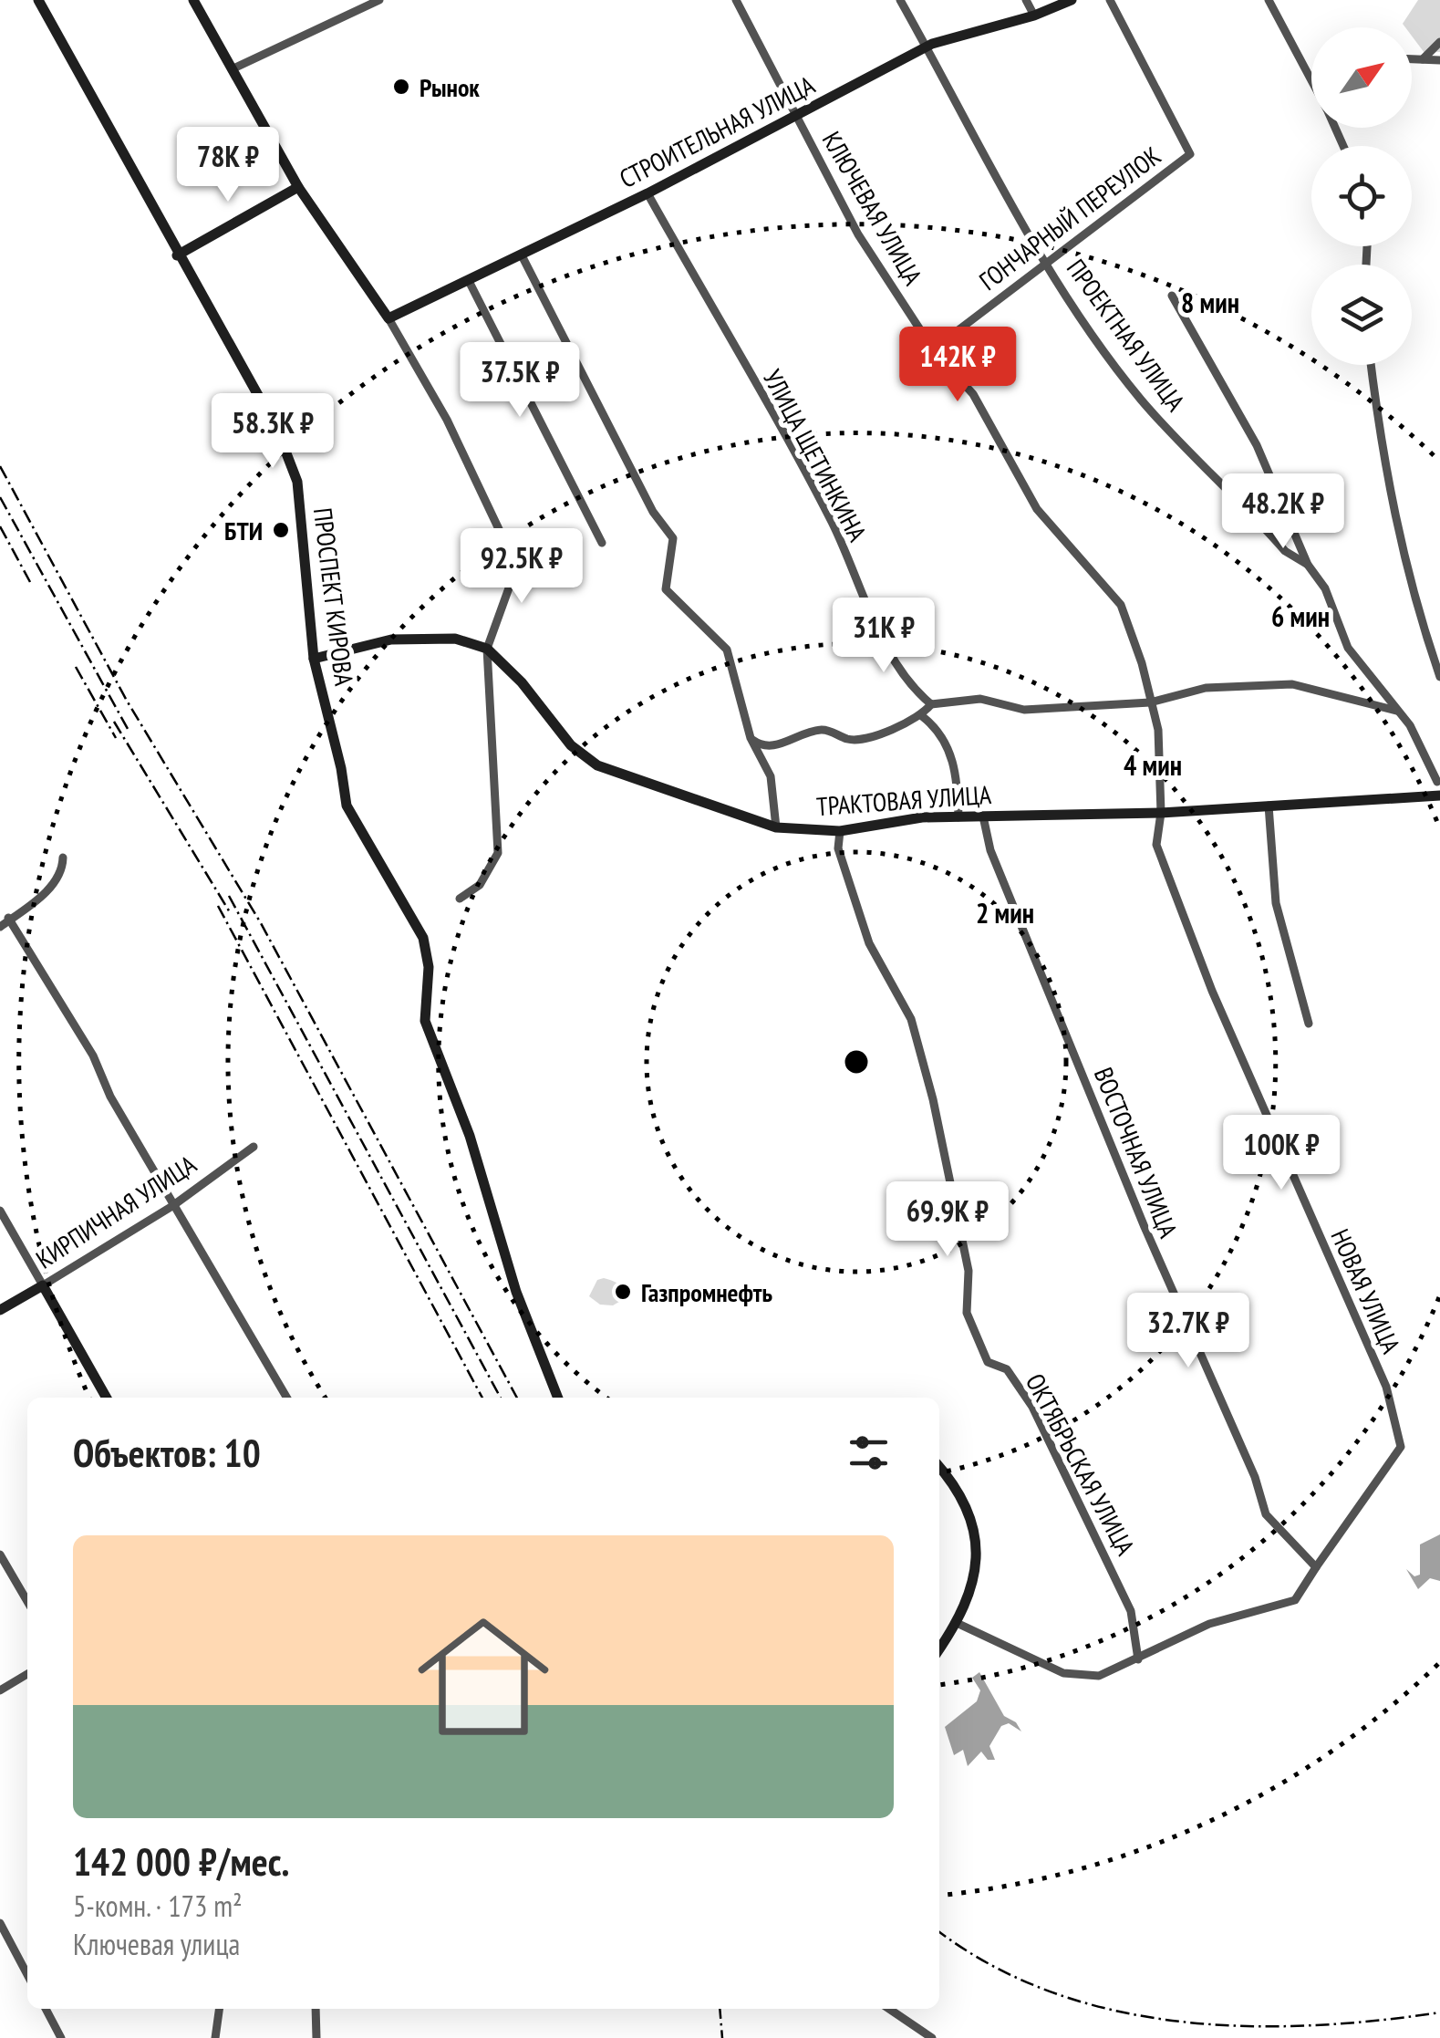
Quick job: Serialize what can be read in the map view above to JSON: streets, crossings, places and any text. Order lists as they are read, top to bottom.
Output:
{
  "streets": {
    "street": [
      "СТРОИТЕЛЬНАЯ УЛИЦА",
      "КЛЮЧЕВАЯ УЛИЦА",
      "ГОНЧАРНЫЙ ПЕРЕУЛОК",
      "ПРОЕКТНАЯ УЛИЦА",
      "УЛИЦА ЩЕТИНКИНА",
      "ПРОСПЕКТ КИРОВА",
      "ТРАКТОВАЯ УЛИЦА",
      "ВОСТОЧНАЯ УЛИЦА",
      "КИРПИЧНАЯ УЛИЦА",
      "НОВАЯ УЛИЦА",
      "ОКТЯБРЬСКАЯ УЛИЦА"
    ]
  },
  "crossings": [
    ["СТРОИТЕЛЬНАЯ УЛИЦА", "КЛЮЧЕВАЯ УЛИЦА"],
    ["СТРОИТЕЛЬНАЯ УЛИЦА", "ПРОЕКТНАЯ УЛИЦА"],
    ["СТРОИТЕЛЬНАЯ УЛИЦА", "УЛИЦА ЩЕТИНКИНА"],
    ["КЛЮЧЕВАЯ УЛИЦА", "ГОНЧАРНЫЙ ПЕРЕУЛОК"],
    ["КЛЮЧЕВАЯ УЛИЦА", "ТРАКТОВАЯ УЛИЦА"],
    ["КЛЮЧЕВАЯ УЛИЦА", "НОВАЯ УЛИЦА"],
    ["ГОНЧАРНЫЙ ПЕРЕУЛОК", "ПРОЕКТНАЯ УЛИЦА"],
    ["ТРАКТОВАЯ УЛИЦА", "ВОСТОЧНАЯ УЛИЦА"],
    ["ТРАКТОВАЯ УЛИЦА", "НОВАЯ УЛИЦА"],
    ["ТРАКТОВАЯ УЛИЦА", "ОКТЯБРЬСКАЯ УЛИЦА"],
    ["ВОСТОЧНАЯ УЛИЦА", "НОВАЯ УЛИЦА"]
  ],
  "places": ["Рынок", "БТИ", "Газпромнефть"],
  "north": "top right",
  "page": {
    "price": [
      "78K ₽",
      "142K ₽",
      "37.5K ₽",
      "58.3K ₽",
      "48.2K ₽",
      "92.5K ₽",
      "31K ₽",
      "100K ₽",
      "69.9K ₽",
      "32.7K ₽"
    ],
    "heading": "Объектов: 10",
    "list": [
      {
        "name": "142 000 ₽/мес.",
        "note": "5-комн. · 173 m² · Ключевая улица"
      }
    ]
  },
  "rings": [
    "8 мин",
    "6 мин",
    "4 мин",
    "2 мин"
  ]
}
